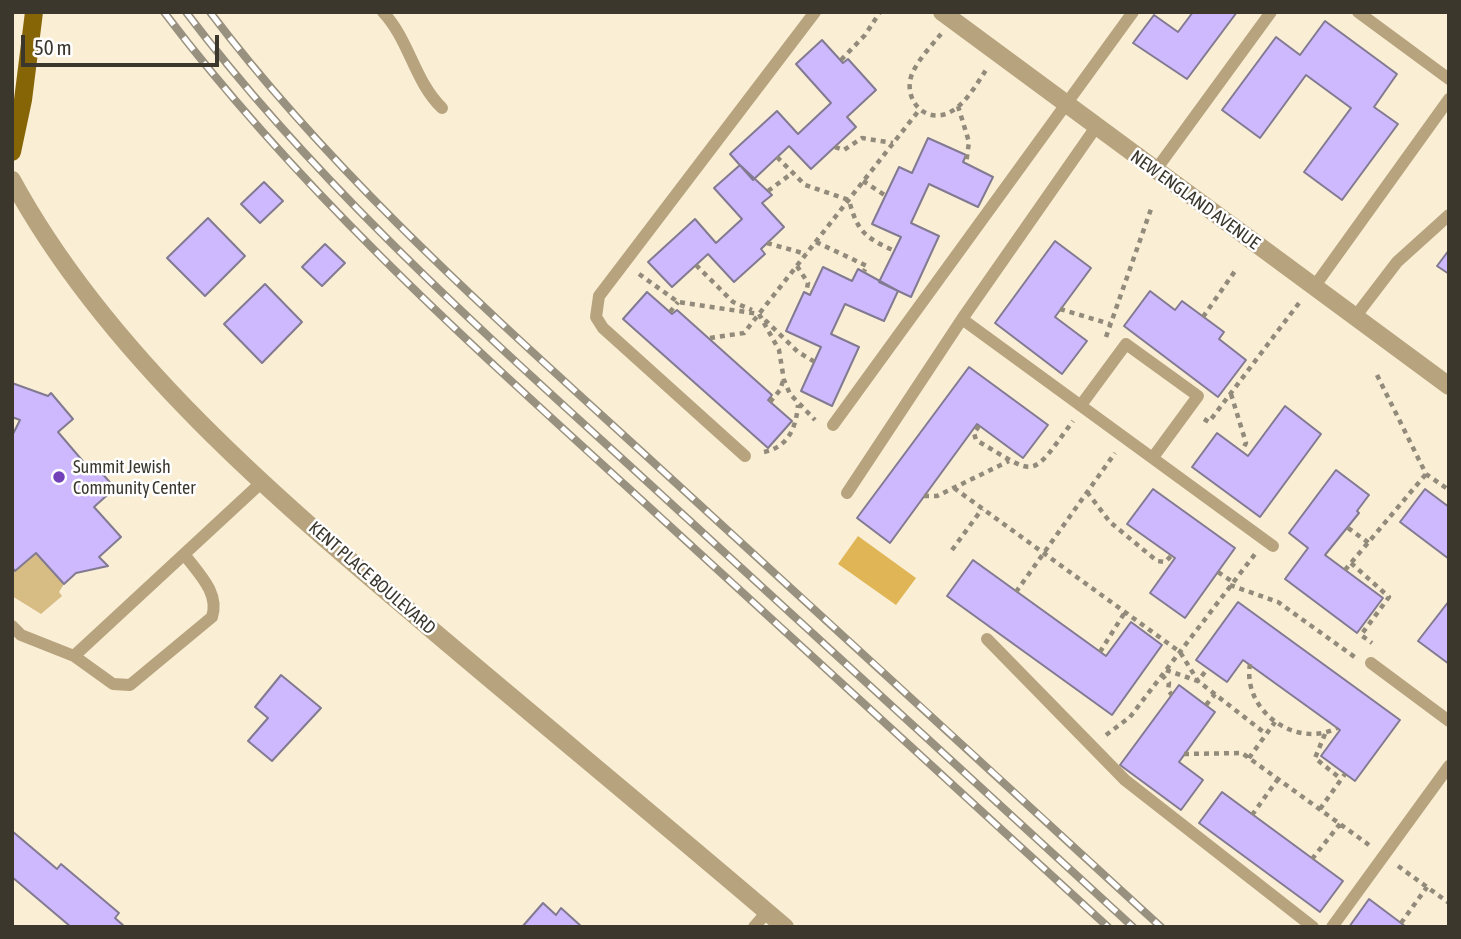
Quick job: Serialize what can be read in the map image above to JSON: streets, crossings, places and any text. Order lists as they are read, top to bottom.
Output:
{
  "streets": {
    "street": ["NEW ENGLAND AVENUE", "KENT PLACE BOULEVARD"]
  },
  "places": ["Summit Jewish Community Center"],
  "scale_bar": "50 m"
}
